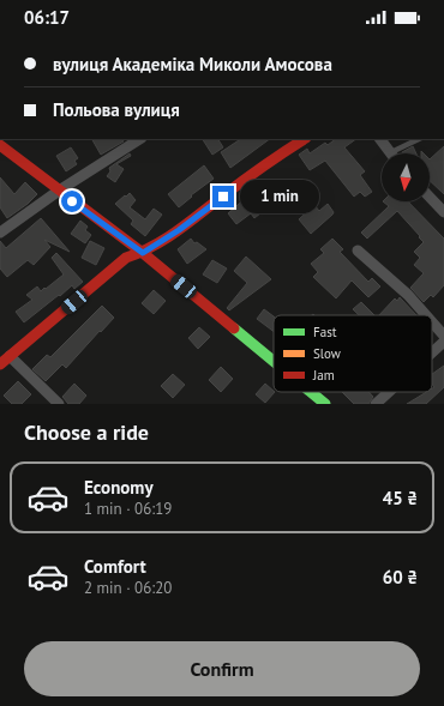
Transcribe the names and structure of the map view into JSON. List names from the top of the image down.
{
  "legend": ["Fast", "Slow", "Jam"],
  "north": "bottom",
  "page": {
    "status": "06:17",
    "banner": ["вулиця Академіка Миколи Амосова", "Польова вулиця"],
    "bubble": "1 min",
    "heading": "Choose a ride",
    "list": [
      {
        "name": "Economy",
        "note": "1 min · 06:19",
        "value": "45 ₴"
      },
      {
        "name": "Comfort",
        "note": "2 min · 06:20",
        "value": "60 ₴"
      }
    ],
    "buttons": "Confirm"
  }
}
